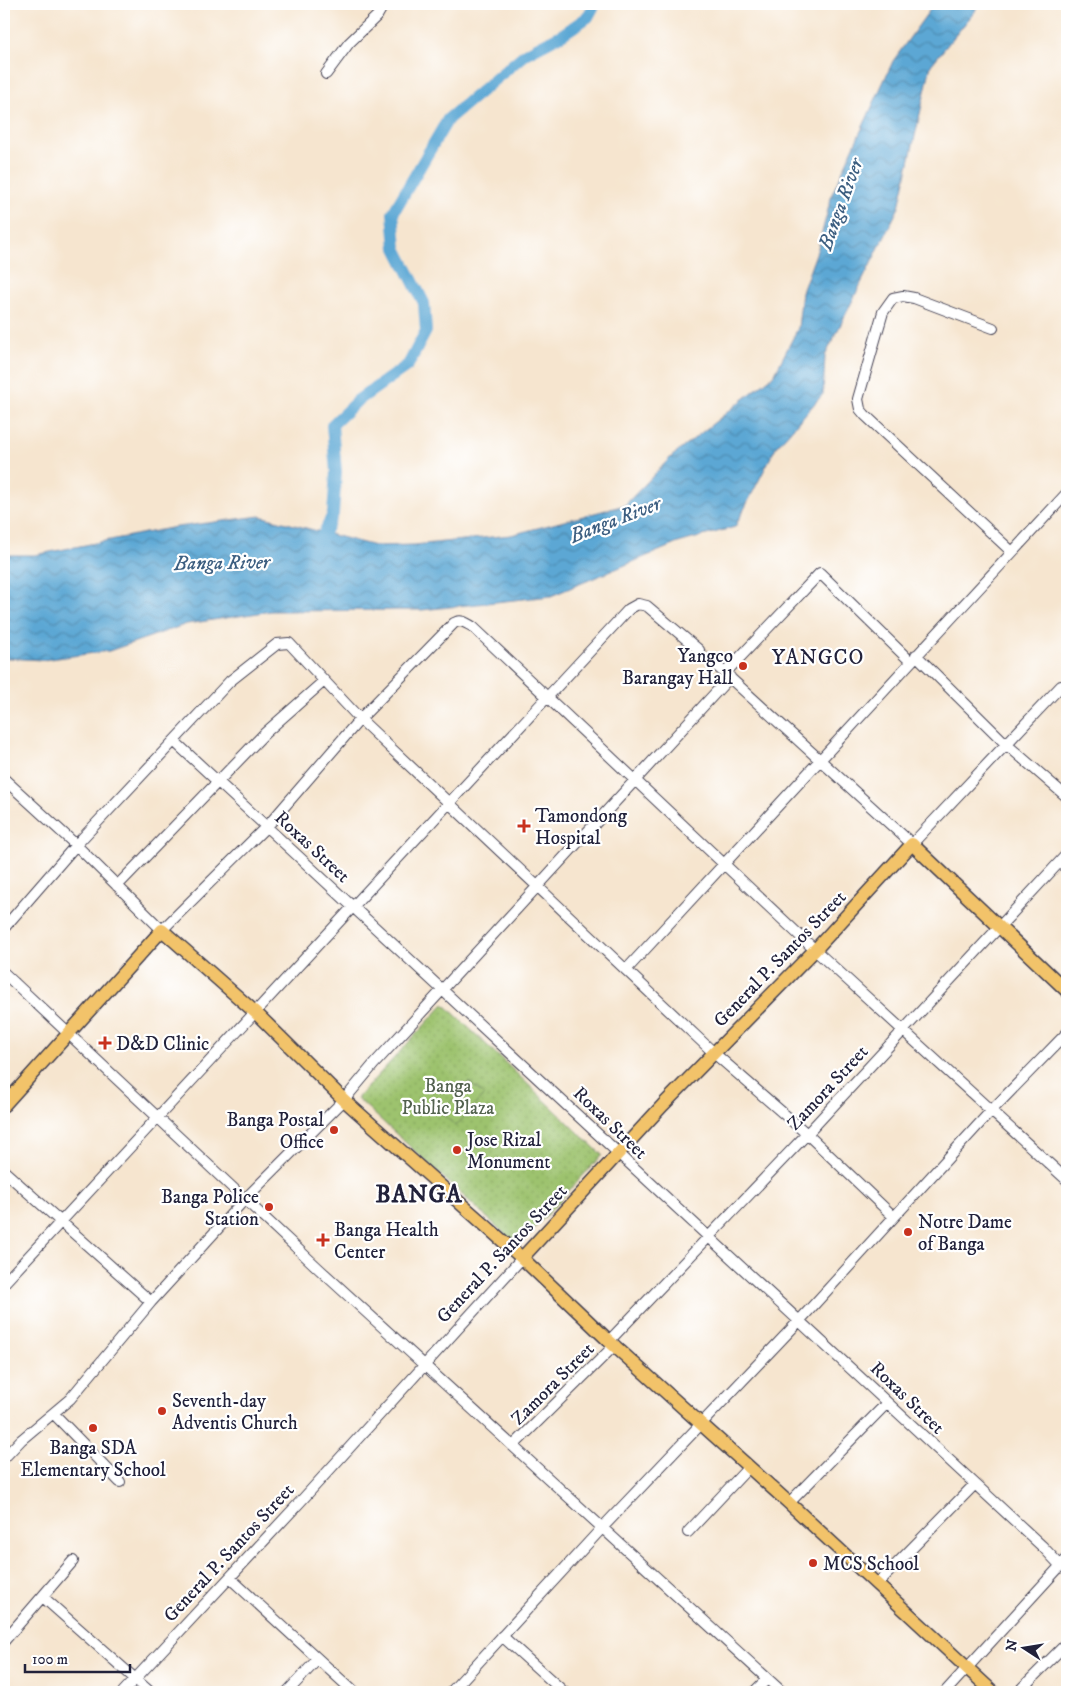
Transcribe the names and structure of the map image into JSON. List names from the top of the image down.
{
  "streets": {
    "main road": ["General P. Santos Street"],
    "street": ["Roxas Street", "Zamora Street"]
  },
  "crossings": [
    ["Roxas Street", "General P. Santos Street"],
    ["Roxas Street", "Zamora Street"]
  ],
  "districts": ["YANGCO", "BANGA"],
  "water": ["Banga River"],
  "parks": ["Banga Public Plaza"],
  "places": {
    "other": [
      "Yangco Barangay Hall",
      "Banga Postal Office",
      "Jose Rizal Monument",
      "Banga Police Station",
      "Notre Dame of Banga",
      "Seventh-day Adventis Church",
      "Banga SDA Elementary School",
      "MCS School"
    ],
    "health": ["Tamondong Hospital", "D&D Clinic", "Banga Health Center"]
  },
  "scale_bar": "100 m",
  "north": "left"
}
